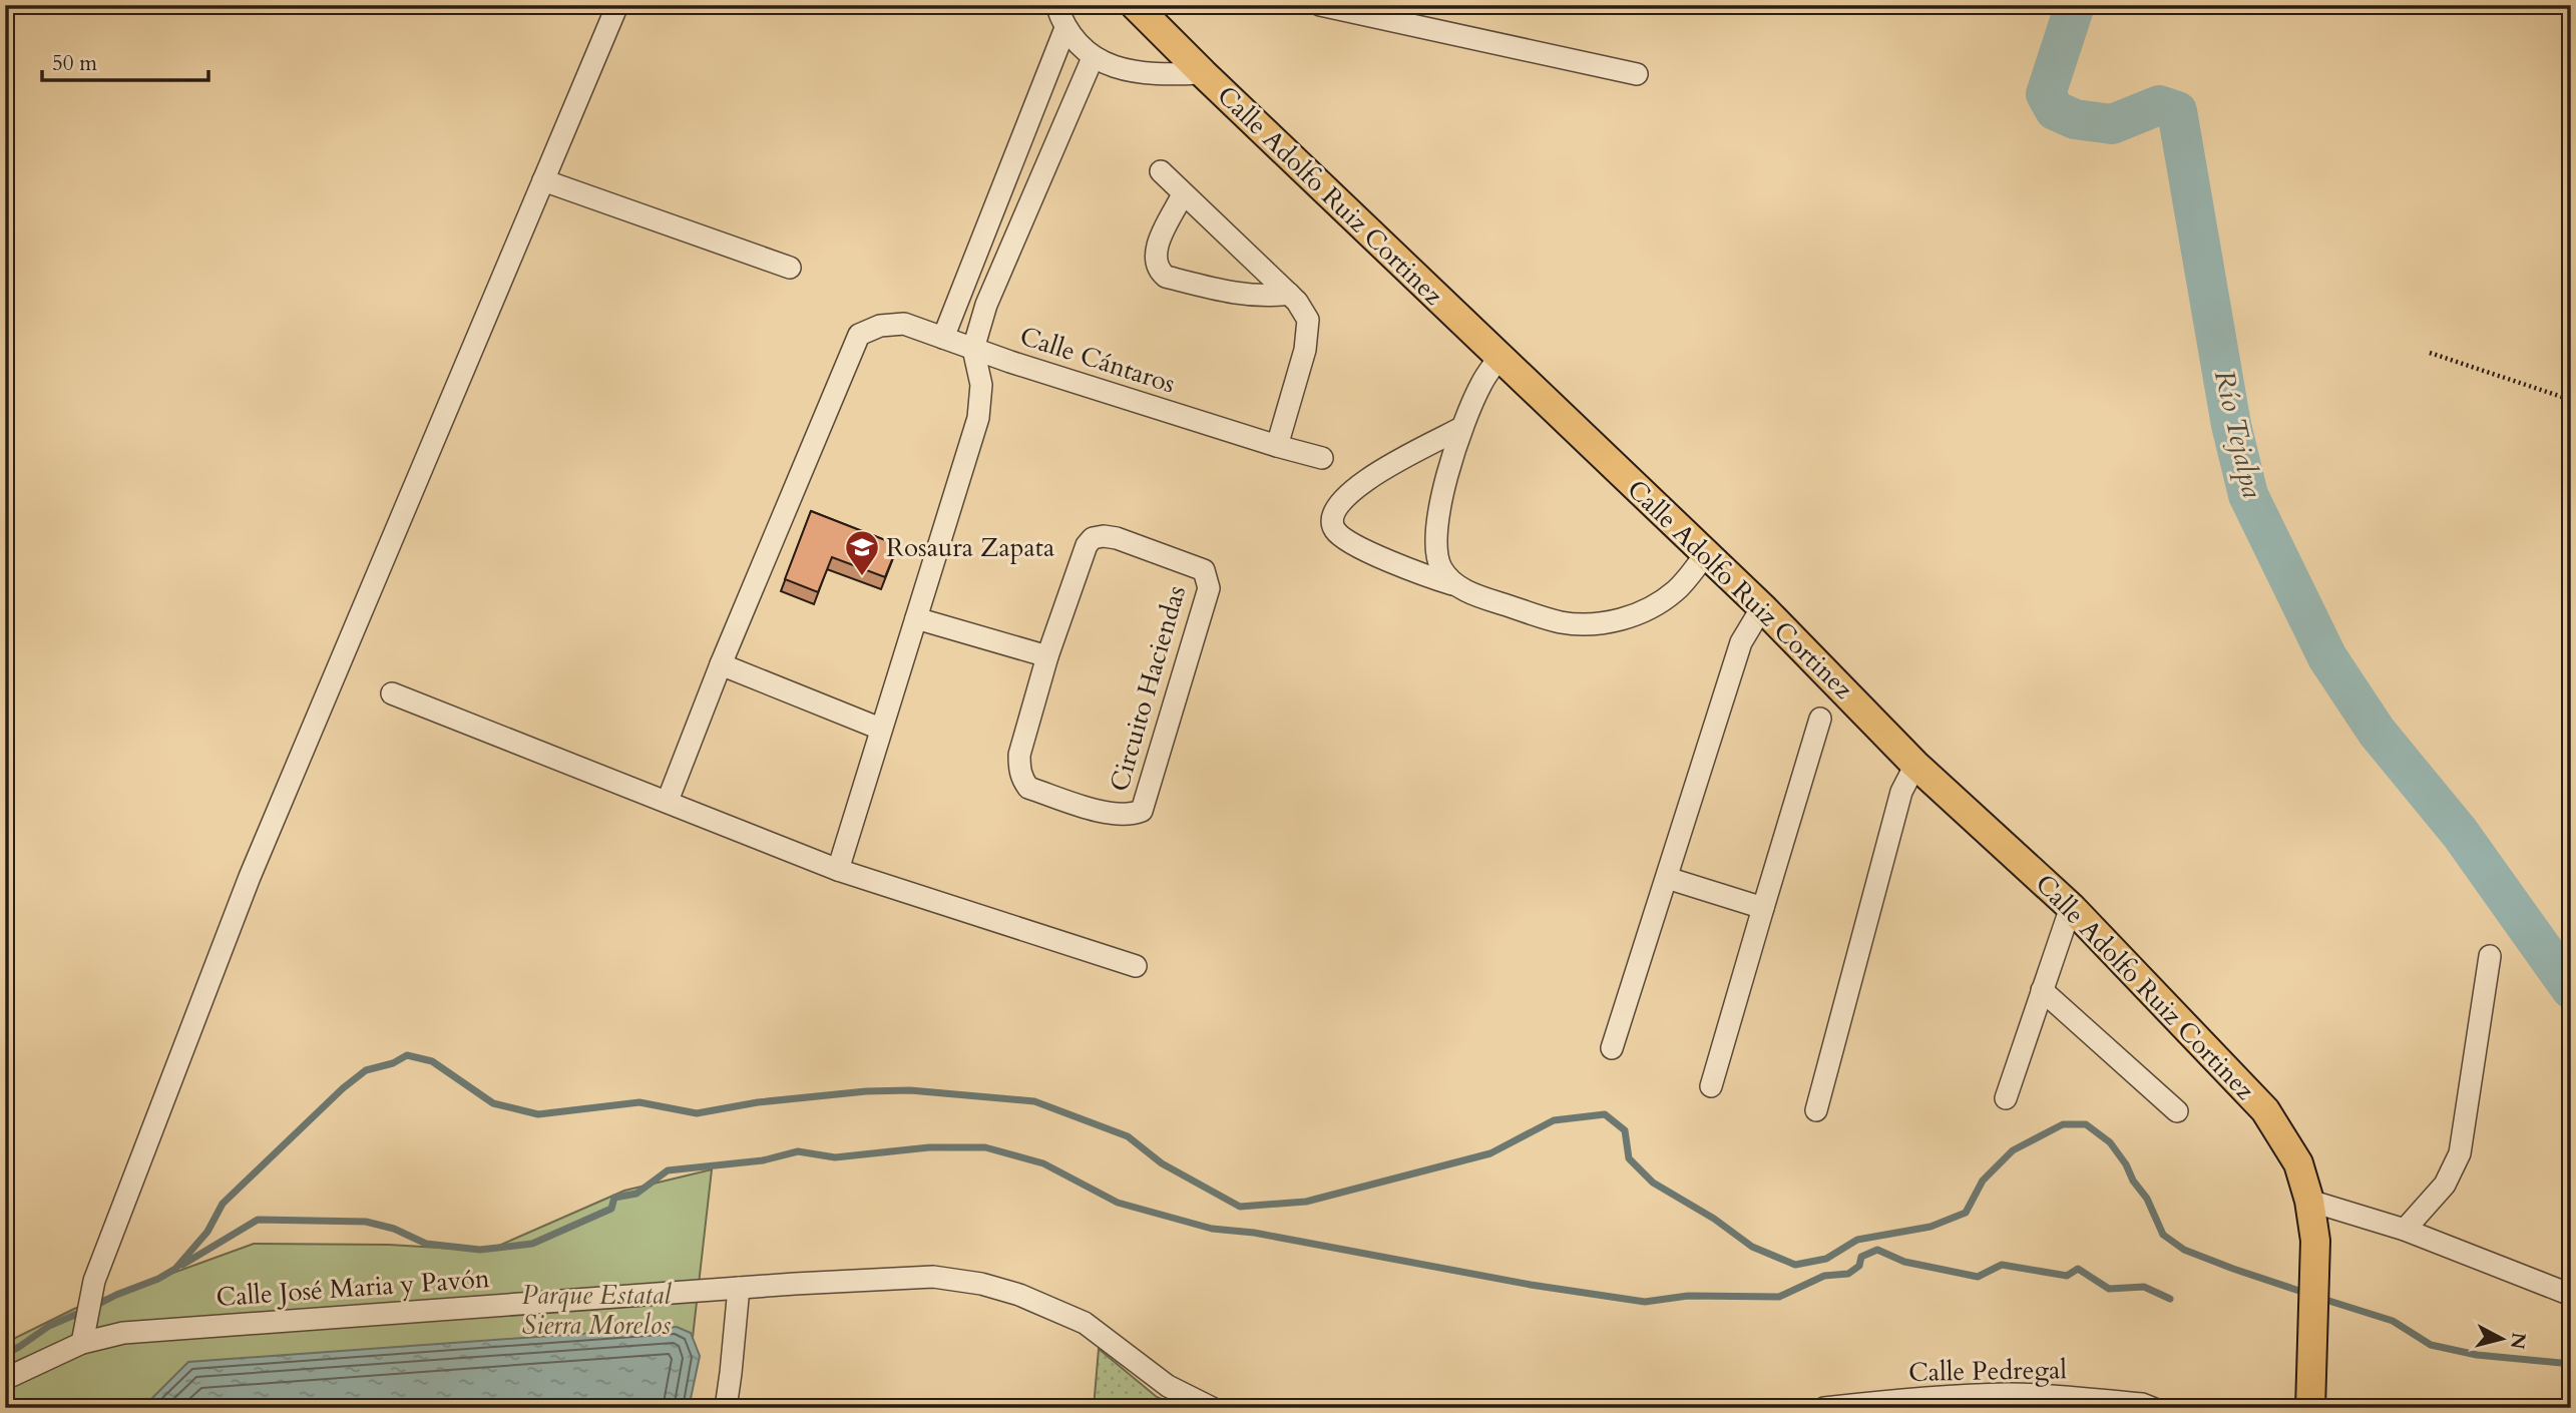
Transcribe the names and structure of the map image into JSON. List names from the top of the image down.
{
  "streets": {
    "main road": ["Calle Adolfo Ruiz Cortinez"],
    "street": [
      "Calle Cántaros",
      "Circuito Haciendas",
      "Calle José Maria y Pavón",
      "Calle Pedregal"
    ]
  },
  "water": ["Río Tejalpa"],
  "parks": ["Parque Estatal Sierra Morelos"],
  "places": {
    "school or university": ["Rosaura Zapata"]
  },
  "scale_bar": "50 m",
  "north": "right"
}
